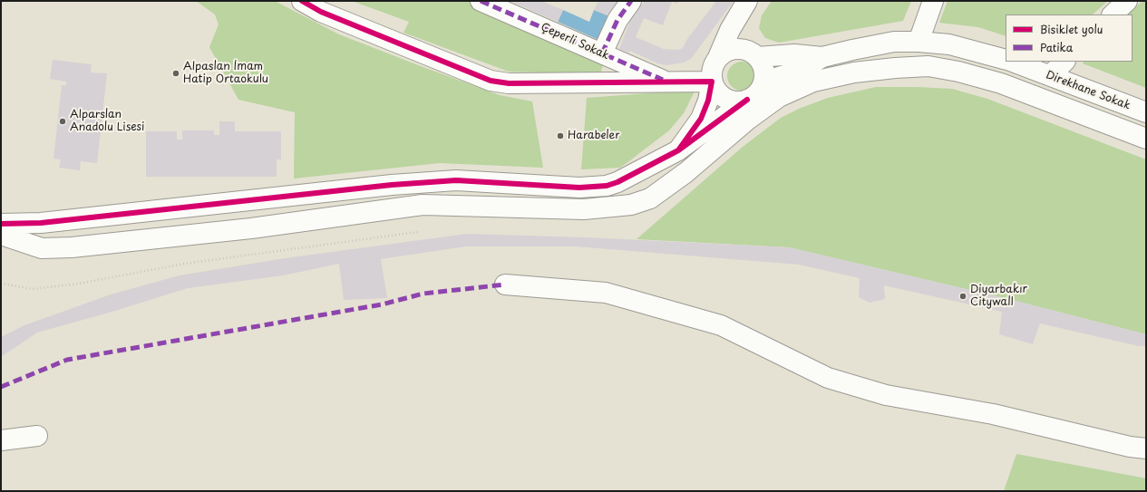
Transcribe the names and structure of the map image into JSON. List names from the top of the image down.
{
  "streets": {
    "street": ["Çeperli Sokak", "Direkhane Sokak"]
  },
  "places": [
    "Alpaslan İmam Hatip Ortaokulu",
    "Alparslan Anadolu Lisesi",
    "Harabeler",
    "Diyarbakır Citywall"
  ],
  "legend": ["Bisiklet yolu", "Patika"]
}
